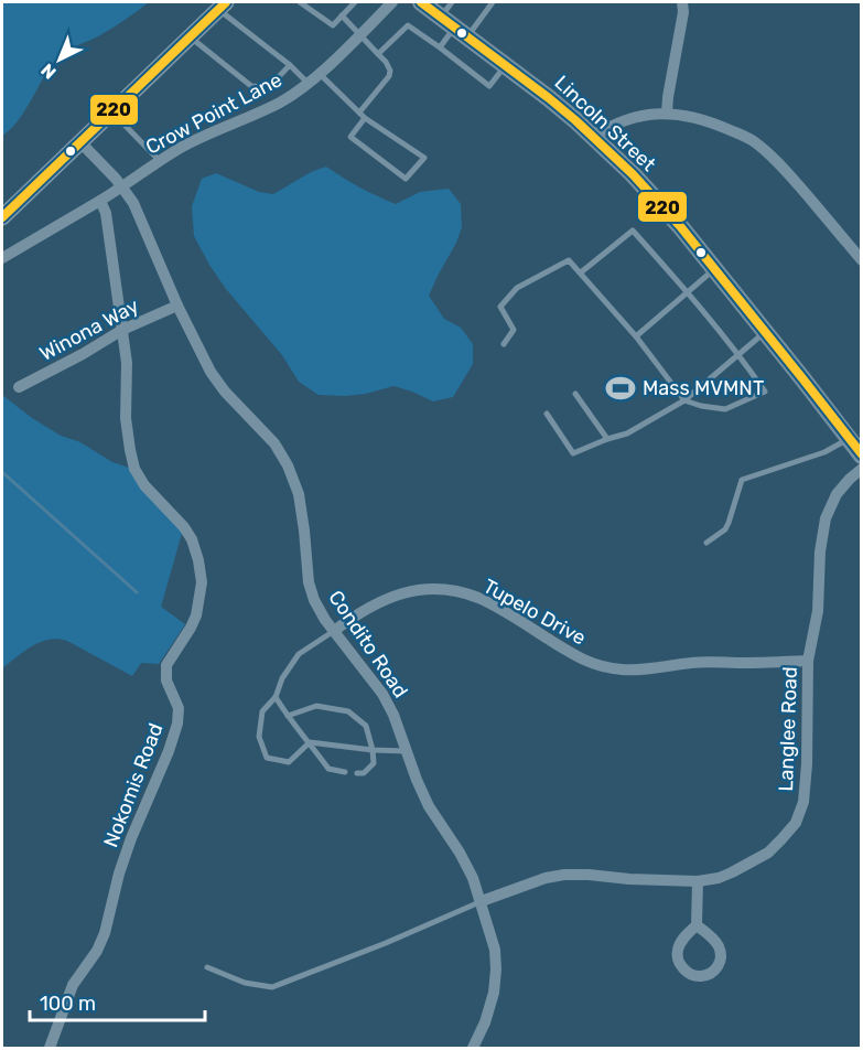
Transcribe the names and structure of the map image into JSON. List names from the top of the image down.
{
  "streets": {
    "main road": ["Lincoln Street"],
    "street": [
      "Crow Point Lane",
      "Winona Way",
      "Tupelo Drive",
      "Condito Road",
      "Langlee Road",
      "Nokomis Road"
    ]
  },
  "crossings": [
    ["Crow Point Lane", "Condito Road"],
    ["Crow Point Lane", "Nokomis Road"],
    ["Winona Way", "Condito Road"],
    ["Winona Way", "Nokomis Road"],
    ["Tupelo Drive", "Condito Road"],
    ["Tupelo Drive", "Langlee Road"],
    ["Condito Road", "Langlee Road"]
  ],
  "places": {
    "sports": ["Mass MVMNT"]
  },
  "lines": ["transit line 220"],
  "scale_bar": "100 m",
  "north": "bottom left"
}
